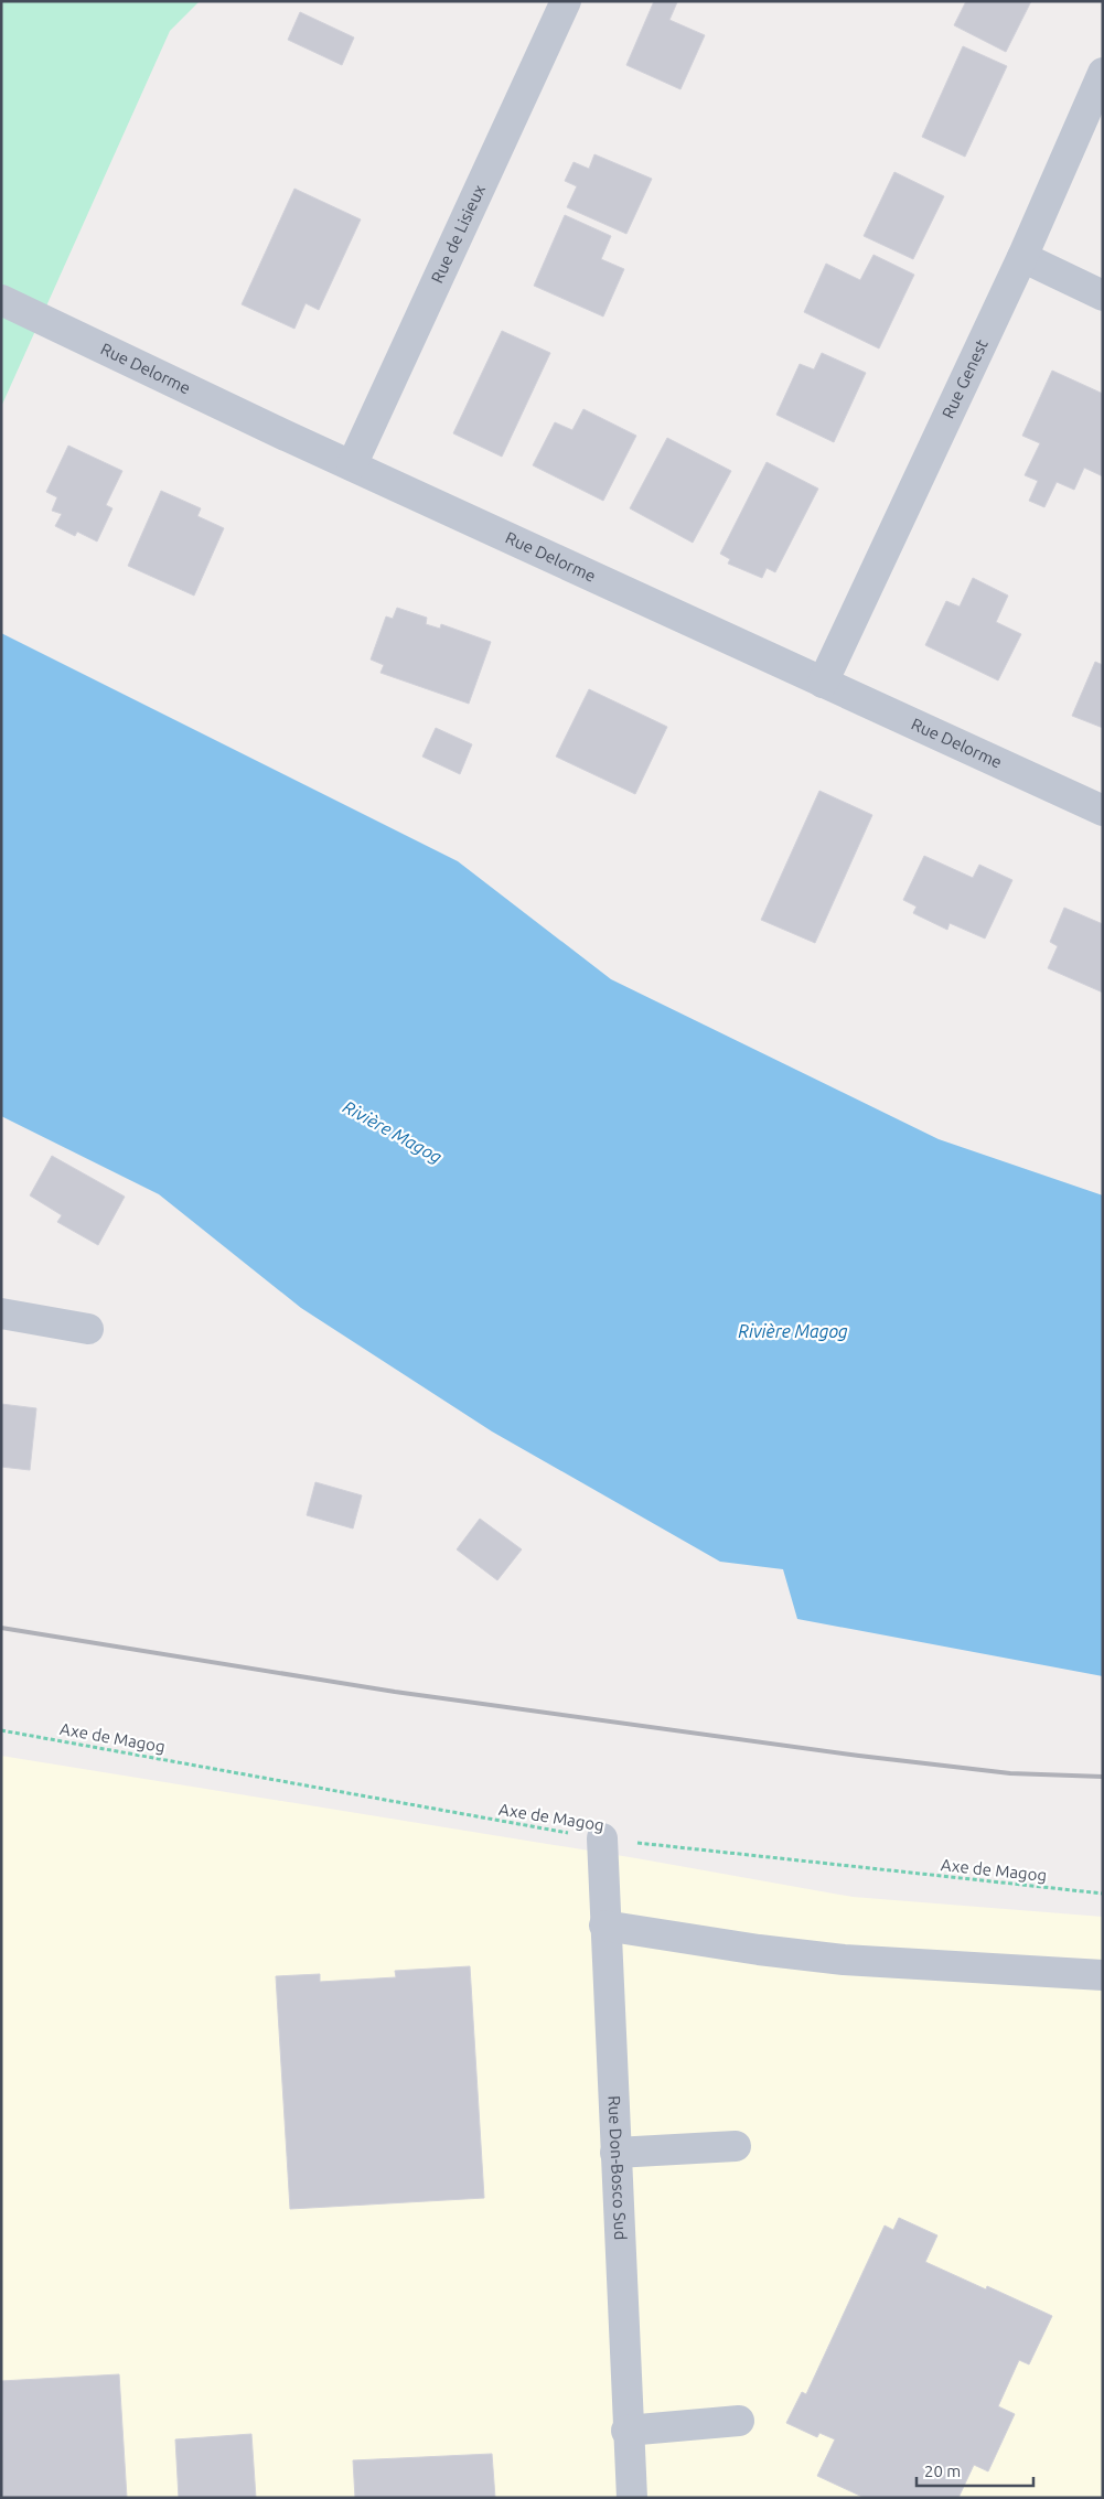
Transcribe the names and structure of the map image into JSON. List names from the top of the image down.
{
  "streets": {
    "street": [
      "Rue de Lisieux",
      "Rue Delorme",
      "Rue Genest",
      "Rue Don-Bosco Sud"
    ],
    "path": ["Axe de Magog"]
  },
  "crossings": [
    ["Rue de Lisieux", "Rue Delorme"],
    ["Rue Delorme", "Rue Genest"],
    ["Axe de Magog", "Rue Don-Bosco Sud"]
  ],
  "water": ["Rivière Magog"],
  "scale_bar": "20 m"
}
